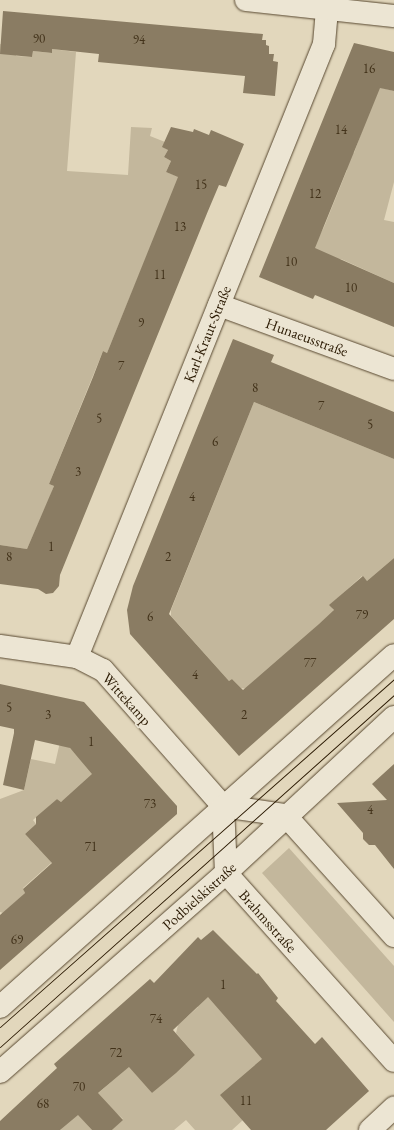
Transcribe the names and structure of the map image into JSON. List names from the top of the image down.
{
  "streets": {
    "street": [
      "Karl-Kraut-Straße",
      "Hunaeusstraße",
      "Wittekamp",
      "Podbielskistraße",
      "Brahmsstraße"
    ]
  },
  "crossings": [
    ["Karl-Kraut-Straße", "Hunaeusstraße"],
    ["Karl-Kraut-Straße", "Wittekamp"],
    ["Podbielskistraße", "Brahmsstraße"]
  ],
  "house_numbers": [
    "90",
    "94",
    "16",
    "14",
    "15",
    "12",
    "13",
    "10",
    "11",
    "10",
    "9",
    "7",
    "8",
    "7",
    "5",
    "5",
    "6",
    "3",
    "4",
    "1",
    "8",
    "2",
    "79",
    "6",
    "77",
    "4",
    "5",
    "3",
    "2",
    "1",
    "73",
    "4",
    "71",
    "69",
    "1",
    "74",
    "72",
    "70",
    "11",
    "68"
  ]
}
